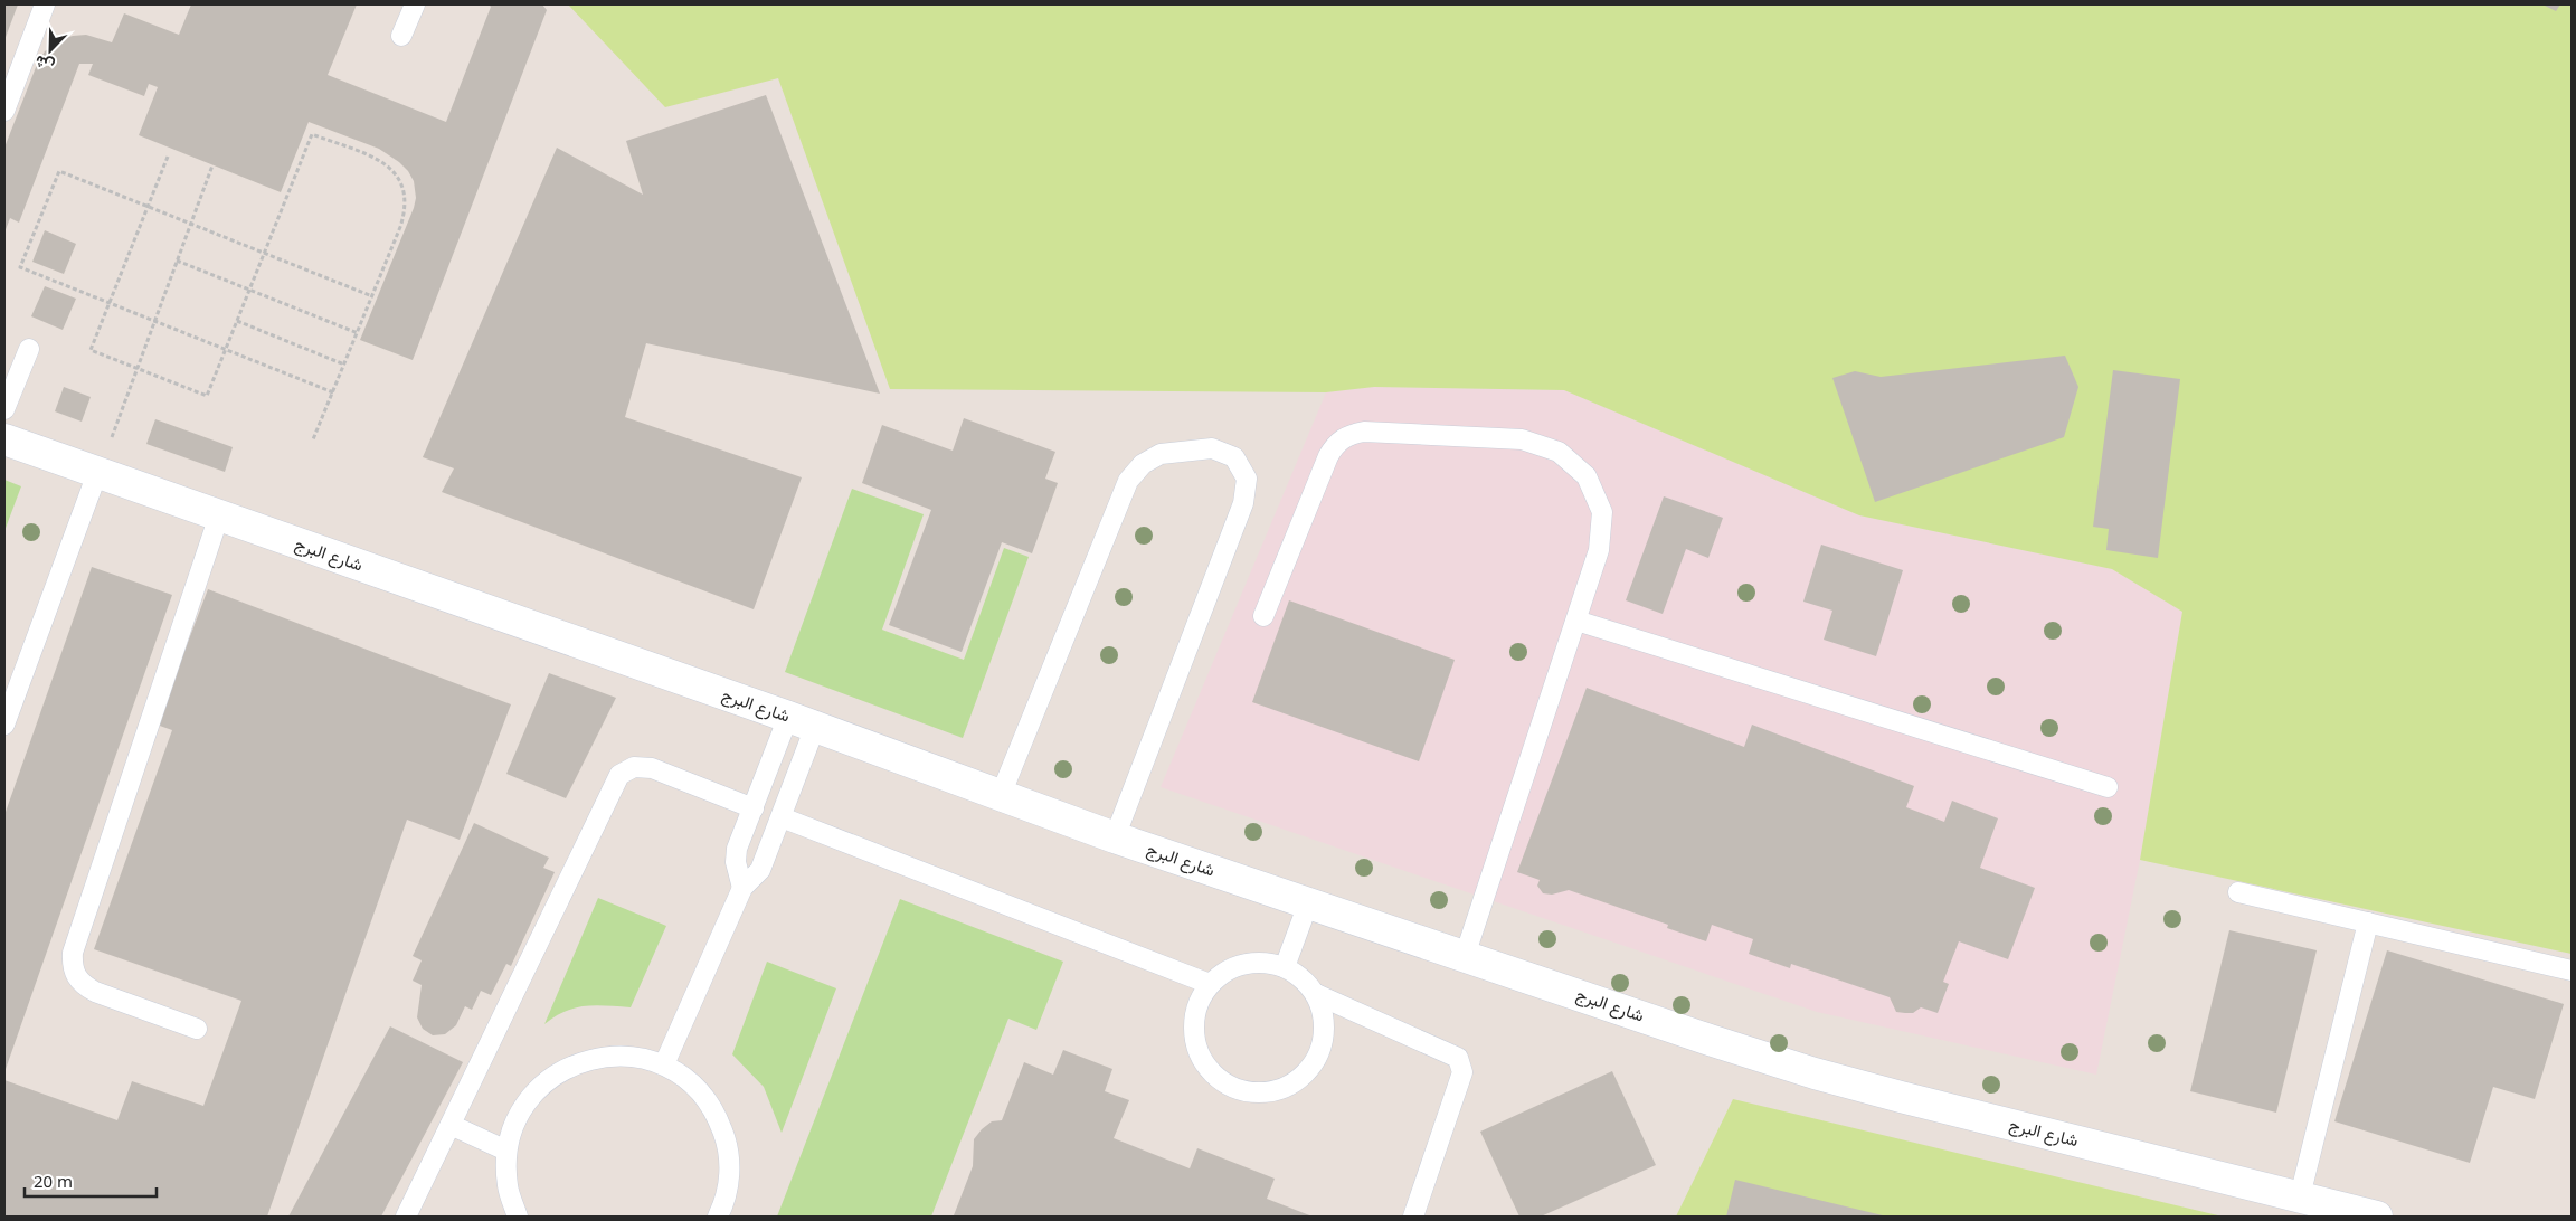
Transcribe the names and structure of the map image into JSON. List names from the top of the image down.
{
  "streets": {
    "street": ["شارع البرج"]
  },
  "scale_bar": "20 m",
  "north": "bottom left"
}
